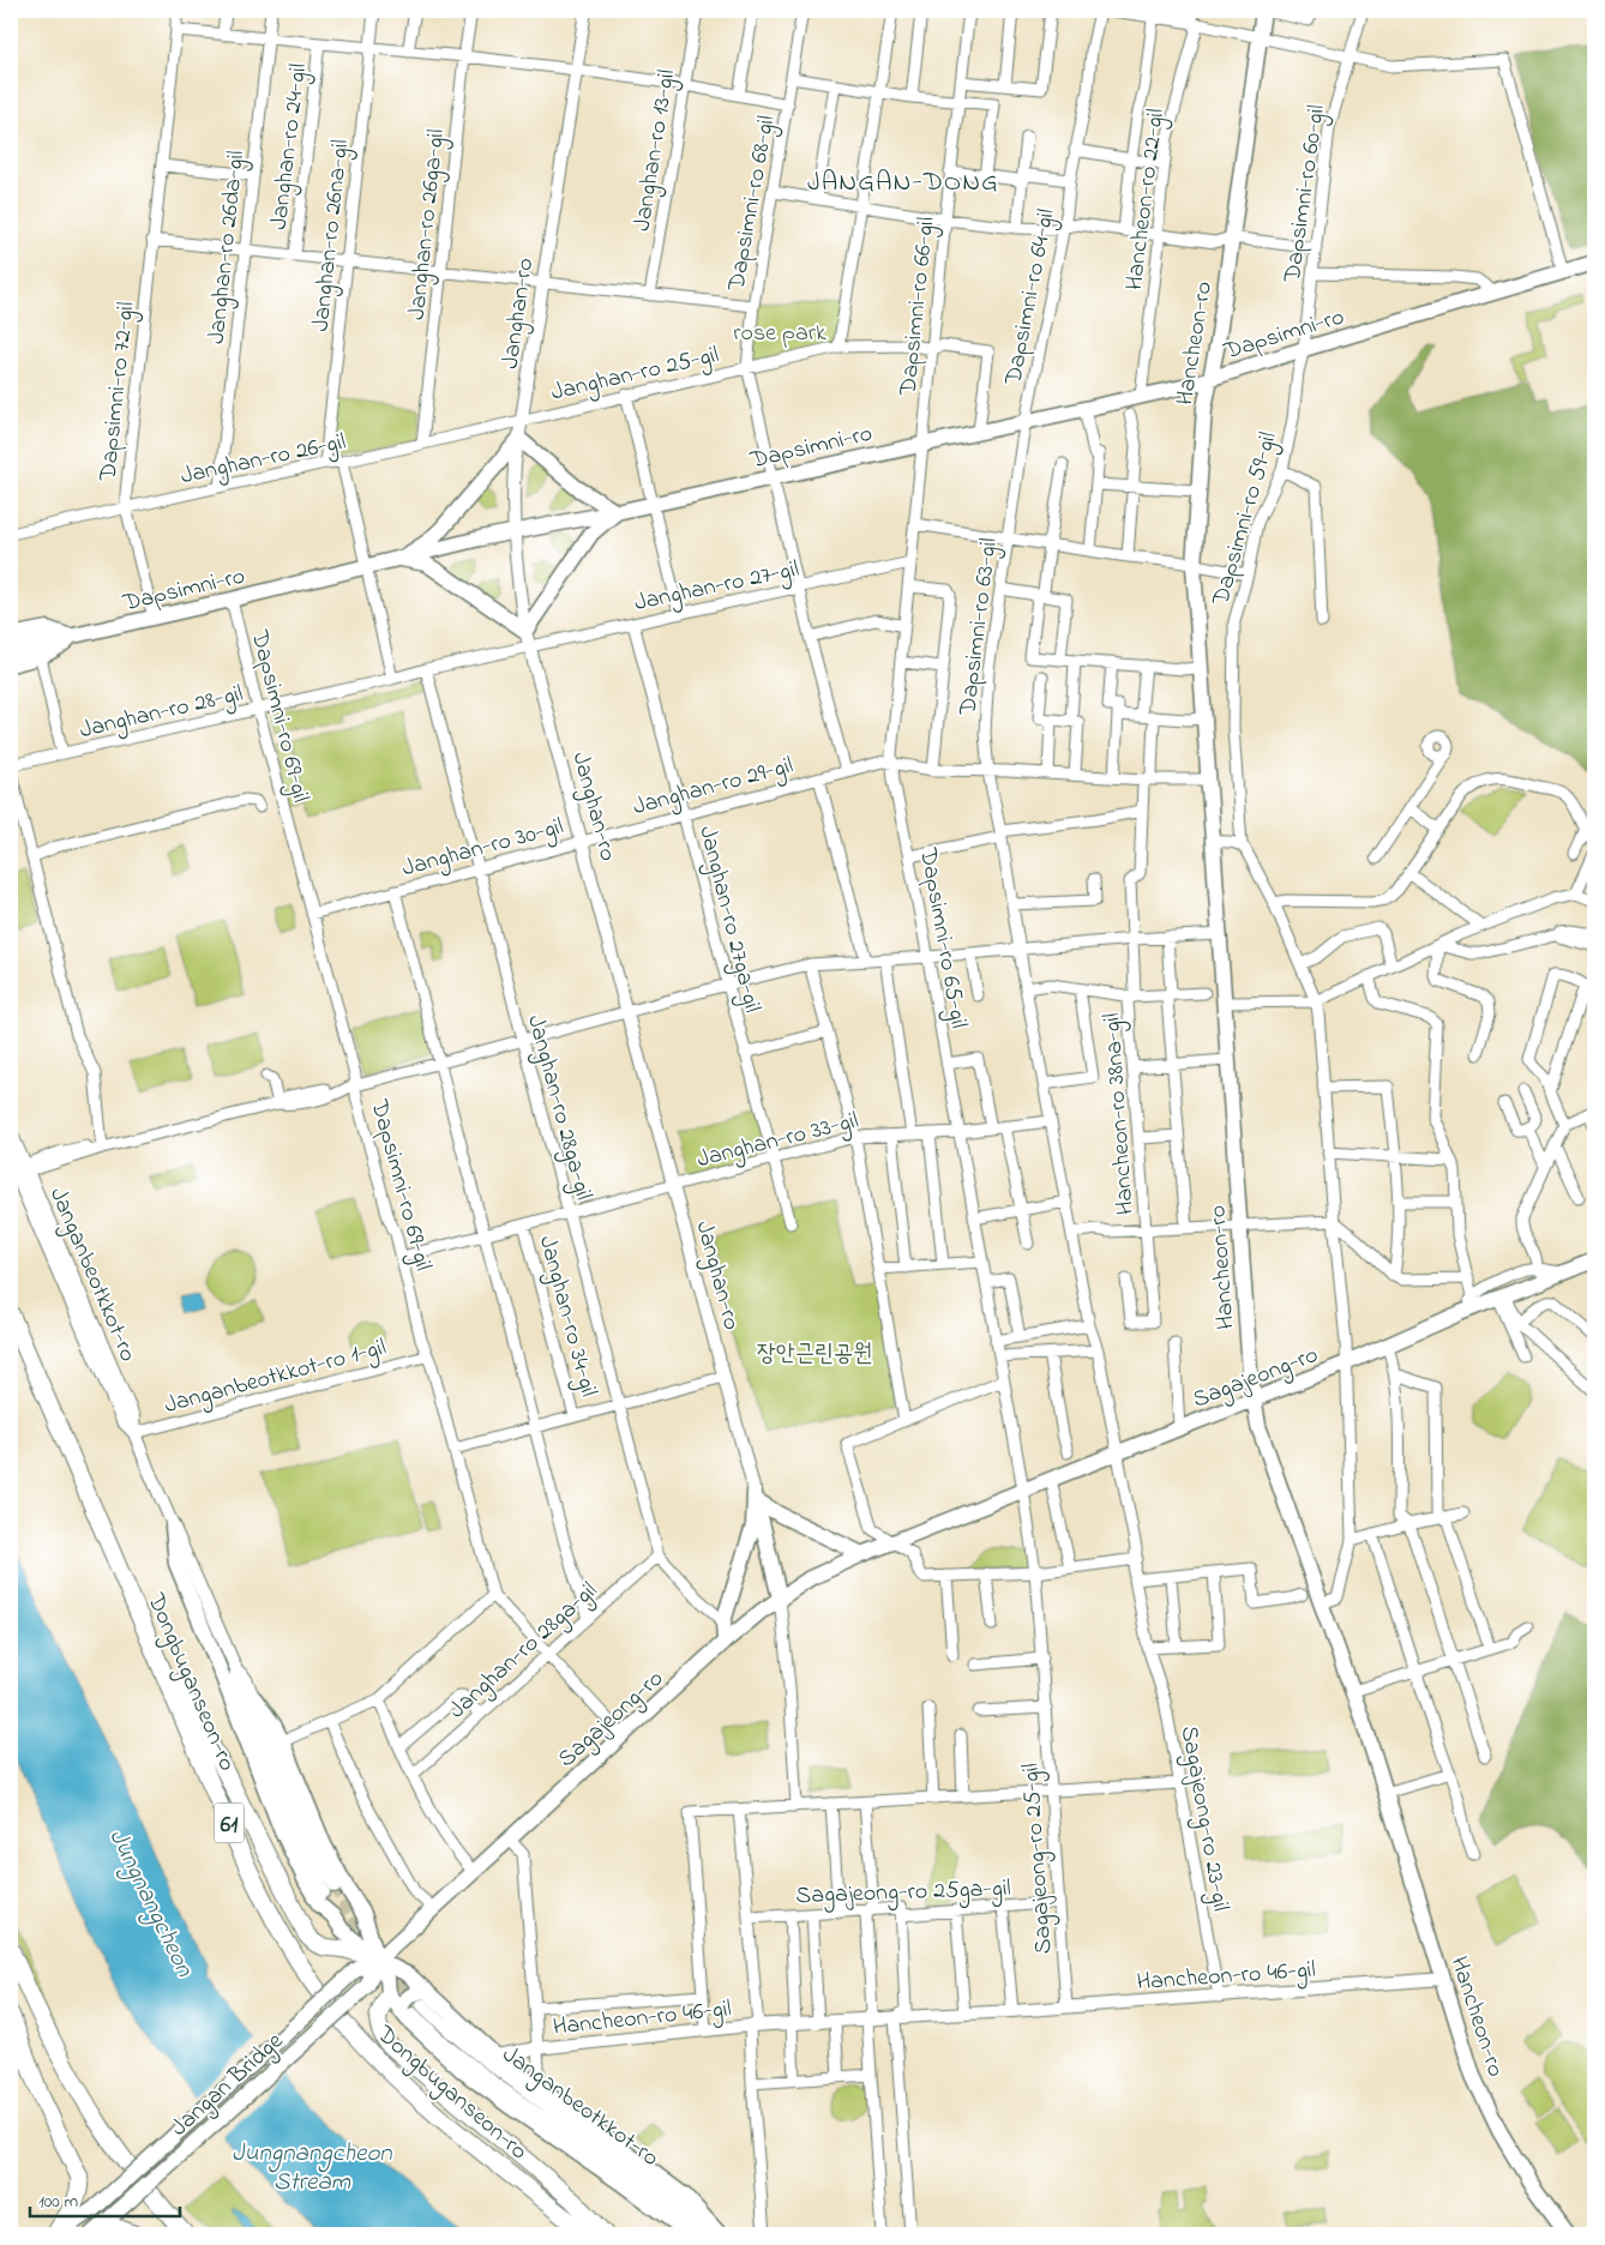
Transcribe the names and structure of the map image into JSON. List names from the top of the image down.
{
  "streets": {
    "highway": ["Dongbuganseon-ro", "61"],
    "main road": [
      "Janghan-ro",
      "Dapsimni-ro",
      "Hancheon-ro",
      "Sagajeong-ro",
      "Jangan Bridge"
    ],
    "street": [
      "Janghan-ro 24-gil",
      "Janghan-ro 13-gil",
      "Dapsimni-ro 60-gil",
      "Hancheon-ro 22-gil",
      "Dapsimni-ro 68-gil",
      "Janghan-ro 26ga-gil",
      "Janghan-ro 26na-gil",
      "Janghan-ro 26da-gil",
      "Dapsimni-ro 64-gil",
      "Dapsimni-ro 66-gil",
      "Janghan-ro 25-gil",
      "Dapsimni-ro 72-gil",
      "Janghan-ro 26-gil",
      "Dapsimni-ro 59-gil",
      "Janghan-ro 27-gil",
      "Dapsimni-ro 63-gil",
      "Janghan-ro 28-gil",
      "Dapsimni-ro 69-gil",
      "Janghan-ro 29-gil",
      "Janghan-ro 30-gil",
      "Janghan-ro 27ga-gil",
      "Dapsimni-ro 65-gil",
      "Janghan-ro 28ga-gil",
      "Hancheon-ro 38na-gil",
      "Janghan-ro 33-gil",
      "Janganbeotkkot-ro",
      "Janghan-ro 34-gil",
      "Janganbeotkkot-ro 1-gil",
      "Sagajeong-ro 23-gil",
      "Sagajeong-ro 25-gil",
      "Sagajeong-ro 25ga-gil",
      "Hancheon-ro 46-gil"
    ]
  },
  "crossings": [
    ["Janghan-ro 24-gil", "Janghan-ro 13-gil"],
    ["Janghan-ro 24-gil", "Dapsimni-ro 68-gil"],
    ["Janghan-ro 24-gil", "Janghan-ro 26ga-gil"],
    ["Janghan-ro 24-gil", "Janghan-ro 26na-gil"],
    ["Janghan-ro 24-gil", "Janghan-ro 26da-gil"],
    ["Janghan-ro 24-gil", "Janghan-ro"],
    ["Janghan-ro 24-gil", "Dapsimni-ro 72-gil"],
    ["Dapsimni-ro 60-gil", "Dapsimni-ro"],
    ["Dapsimni-ro 60-gil", "Dapsimni-ro 59-gil"],
    ["Hancheon-ro 22-gil", "Dapsimni-ro"],
    ["Dapsimni-ro 68-gil", "Dapsimni-ro"],
    ["Dapsimni-ro 68-gil", "Janghan-ro 25-gil"],
    ["Dapsimni-ro 68-gil", "Janghan-ro 27-gil"],
    ["Dapsimni-ro 68-gil", "Janghan-ro 29-gil"],
    ["Janghan-ro 26ga-gil", "Janghan-ro 26-gil"],
    ["Janghan-ro 26na-gil", "Janghan-ro 26-gil"],
    ["Janghan-ro 26da-gil", "Janghan-ro 26-gil"],
    ["Dapsimni-ro 64-gil", "Dapsimni-ro"],
    ["Dapsimni-ro 64-gil", "Dapsimni-ro 63-gil"],
    ["Dapsimni-ro 66-gil", "Dapsimni-ro"],
    ["Dapsimni-ro 66-gil", "Janghan-ro 25-gil"],
    ["Dapsimni-ro 66-gil", "Dapsimni-ro 65-gil"],
    ["Janghan-ro", "Dapsimni-ro"],
    ["Janghan-ro", "Janghan-ro 25-gil"],
    ["Janghan-ro", "Janghan-ro 26-gil"],
    ["Janghan-ro", "Janghan-ro 27-gil"],
    ["Janghan-ro", "Janghan-ro 28-gil"],
    ["Janghan-ro", "Janghan-ro 29-gil"],
    ["Janghan-ro", "Janghan-ro 30-gil"],
    ["Janghan-ro", "Janghan-ro 33-gil"],
    ["Janghan-ro", "Janghan-ro 34-gil"],
    ["Janghan-ro", "Sagajeong-ro"],
    ["Dapsimni-ro", "Hancheon-ro"],
    ["Dapsimni-ro", "Dapsimni-ro 72-gil"],
    ["Dapsimni-ro", "Dapsimni-ro 59-gil"],
    ["Dapsimni-ro", "Dapsimni-ro 63-gil"],
    ["Dapsimni-ro", "Dapsimni-ro 69-gil"],
    ["Dapsimni-ro", "Dapsimni-ro 65-gil"],
    ["Hancheon-ro", "Janghan-ro 29-gil"],
    ["Hancheon-ro", "Sagajeong-ro"],
    ["Hancheon-ro", "Hancheon-ro 46-gil"],
    ["Janghan-ro 25-gil", "Janghan-ro 26-gil"],
    ["Dapsimni-ro 72-gil", "Janghan-ro 26-gil"],
    ["Janghan-ro 27-gil", "Janghan-ro 28-gil"],
    ["Janghan-ro 27-gil", "Janghan-ro 27ga-gil"],
    ["Janghan-ro 27-gil", "Dapsimni-ro 65-gil"],
    ["Dapsimni-ro 63-gil", "Janghan-ro 29-gil"],
    ["Dapsimni-ro 63-gil", "Janghan-ro 33-gil"],
    ["Dapsimni-ro 63-gil", "Sagajeong-ro"],
    ["Dapsimni-ro 63-gil", "Sagajeong-ro 23-gil"],
    ["Janghan-ro 28-gil", "Dapsimni-ro 69-gil"],
    ["Janghan-ro 28-gil", "Janghan-ro 28ga-gil"],
    ["Dapsimni-ro 69-gil", "Janghan-ro 30-gil"],
    ["Dapsimni-ro 69-gil", "Janghan-ro 28ga-gil"],
    ["Dapsimni-ro 69-gil", "Janghan-ro 34-gil"],
    ["Dapsimni-ro 69-gil", "Janganbeotkkot-ro 1-gil"],
    ["Dapsimni-ro 69-gil", "Sagajeong-ro"],
    ["Janghan-ro 29-gil", "Janghan-ro 30-gil"],
    ["Janghan-ro 29-gil", "Janghan-ro 27ga-gil"],
    ["Janghan-ro 29-gil", "Dapsimni-ro 65-gil"],
    ["Janghan-ro 30-gil", "Janghan-ro 28ga-gil"],
    ["Janghan-ro 30-gil", "Janghan-ro 34-gil"],
    ["Janghan-ro 27ga-gil", "Janghan-ro 33-gil"],
    ["Dapsimni-ro 65-gil", "Janghan-ro 33-gil"],
    ["Dapsimni-ro 65-gil", "Sagajeong-ro"],
    ["Dapsimni-ro 65-gil", "Sagajeong-ro 25-gil"],
    ["Janghan-ro 28ga-gil", "Janghan-ro 34-gil"],
    ["Janghan-ro 33-gil", "Janghan-ro 34-gil"],
    ["Janganbeotkkot-ro", "Janganbeotkkot-ro 1-gil"],
    ["Sagajeong-ro", "Sagajeong-ro 23-gil"],
    ["Sagajeong-ro", "Sagajeong-ro 25-gil"],
    ["Sagajeong-ro", "Jangan Bridge"],
    ["Sagajeong-ro 23-gil", "Hancheon-ro 46-gil"],
    ["Sagajeong-ro 25-gil", "Sagajeong-ro 25ga-gil"],
    ["Sagajeong-ro 25-gil", "Hancheon-ro 46-gil"]
  ],
  "districts": ["JANGAN-DONG"],
  "water": ["Jungnangcheon", "Jungnangcheon Stream"],
  "parks": ["rose park", "장안근린공원"],
  "scale_bar": "100 m"
}
